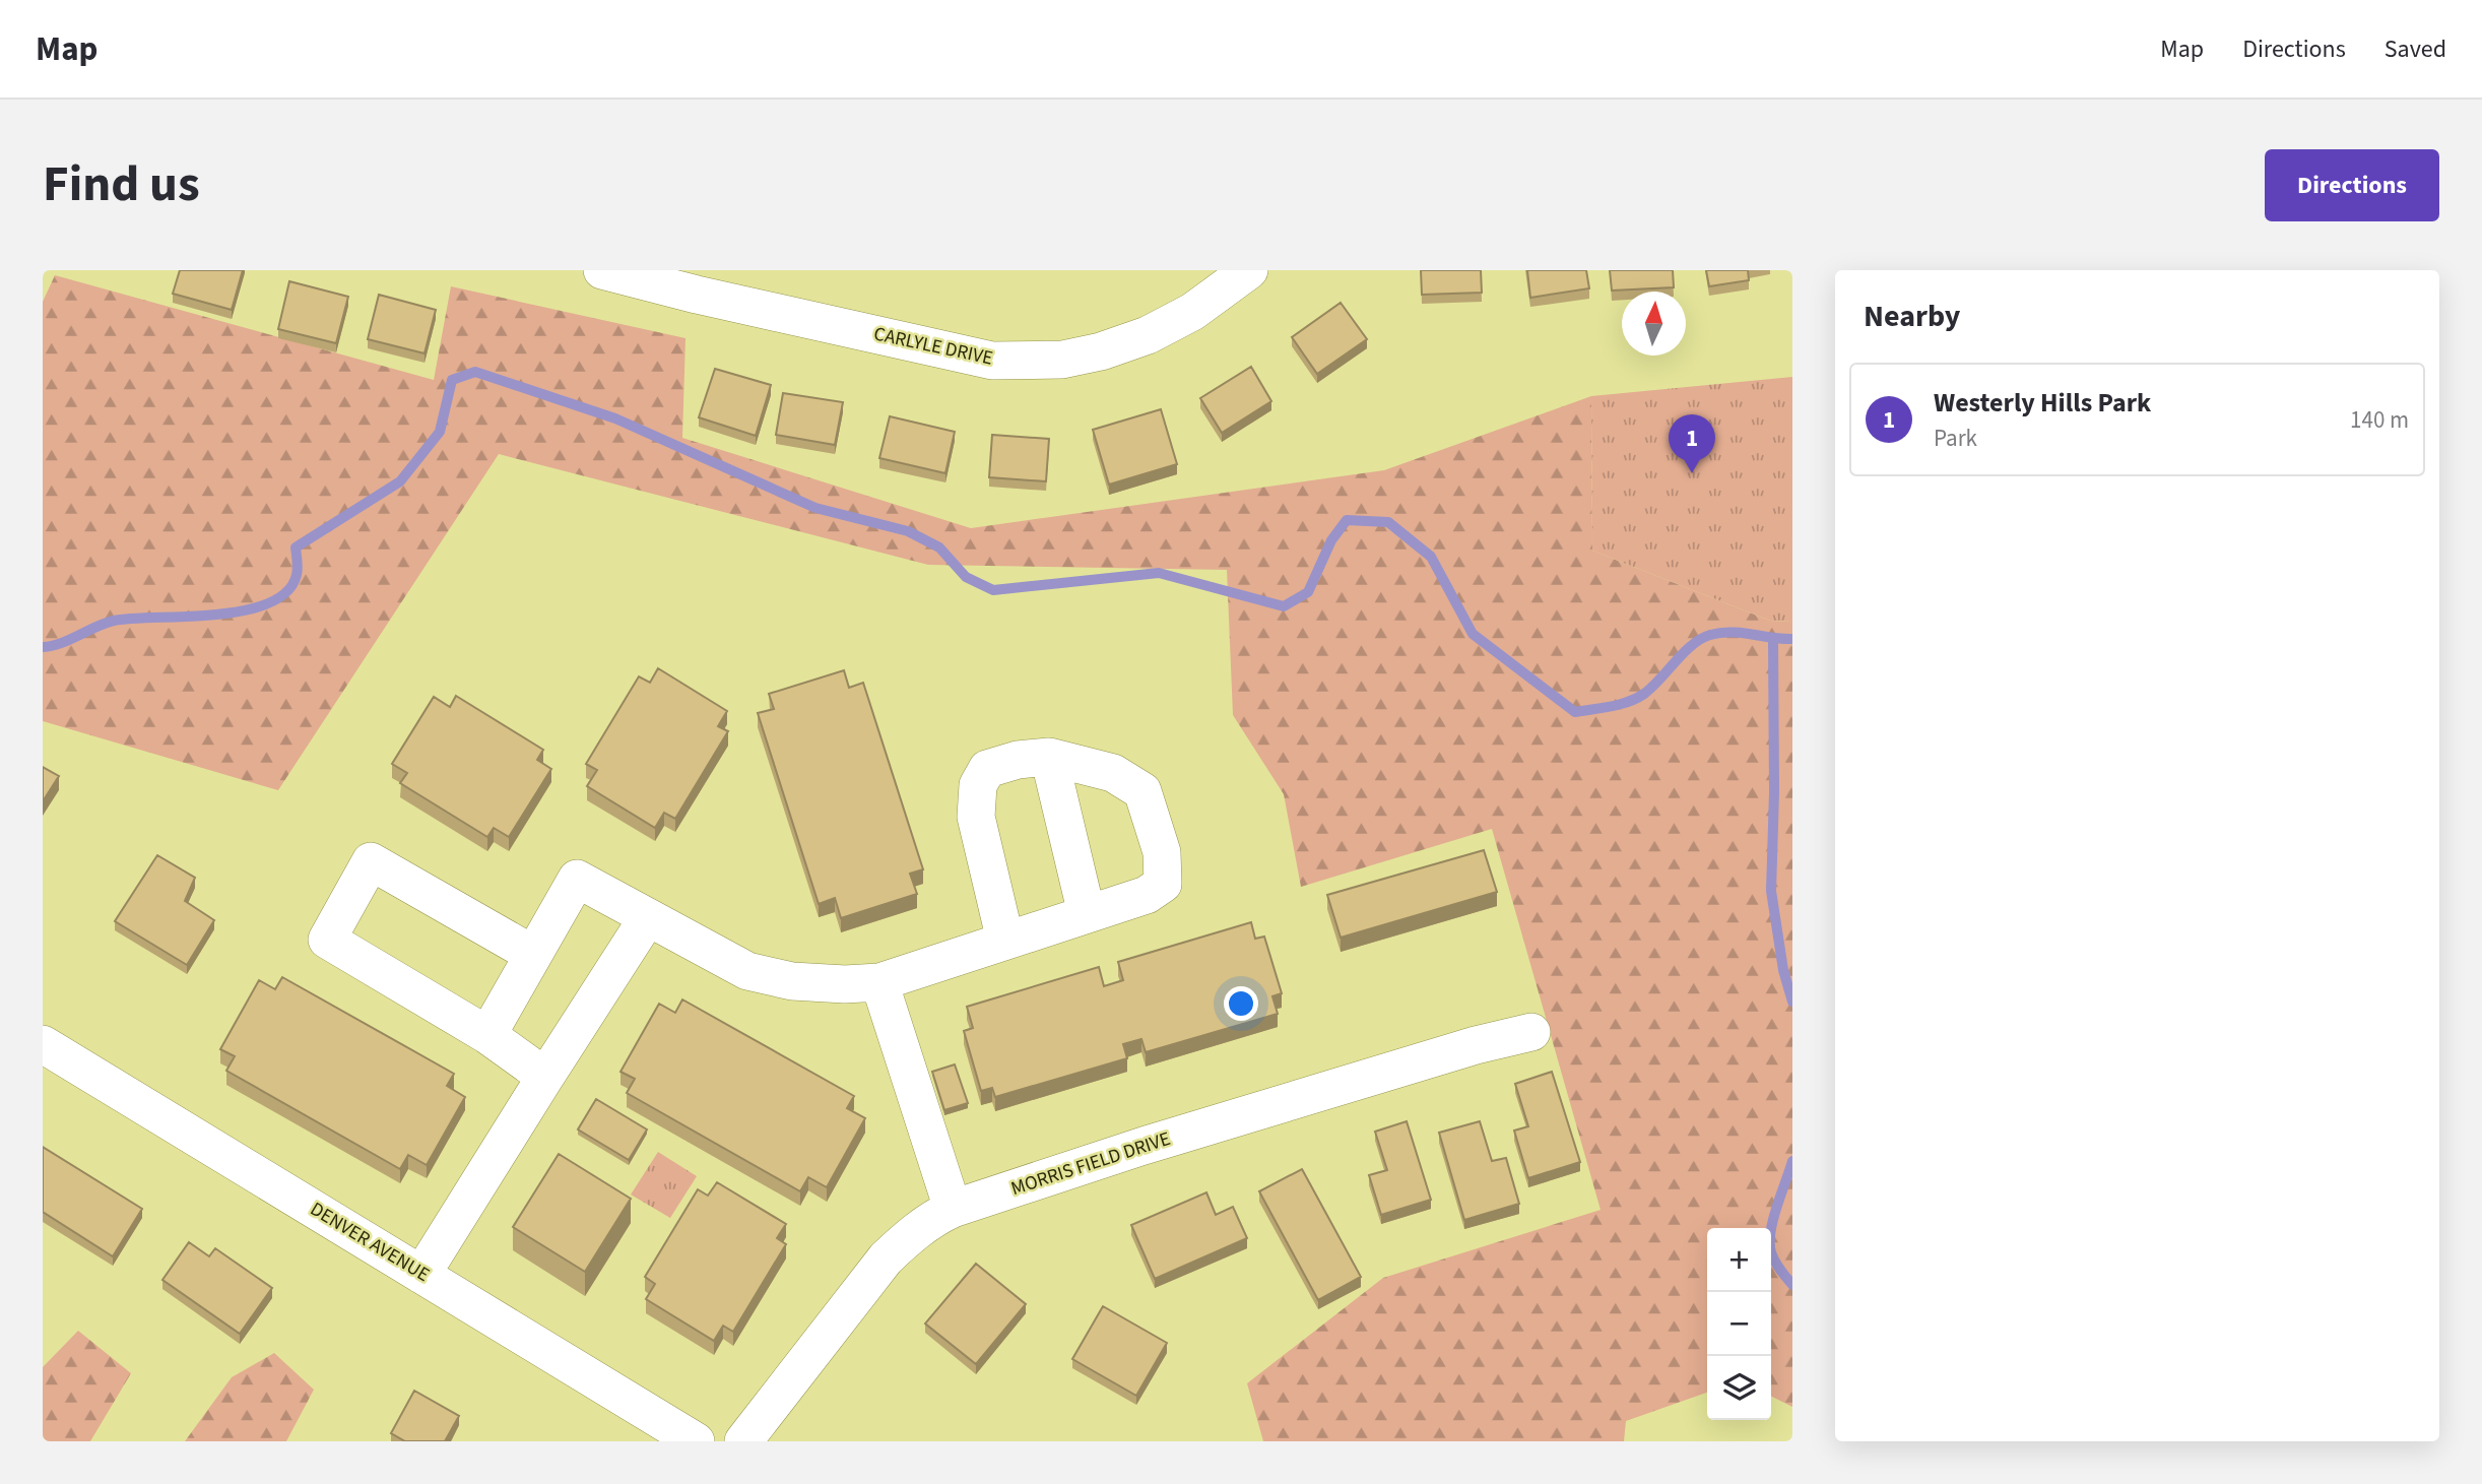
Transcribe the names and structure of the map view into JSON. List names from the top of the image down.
{
  "streets": {
    "street": ["CARLYLE DRIVE", "MORRIS FIELD DRIVE", "DENVER AVENUE"]
  },
  "north": "top",
  "page": {
    "header": "Map",
    "nav": ["Map", "Directions", "Saved"],
    "title": "Find us",
    "buttons": "Directions",
    "heading": "Nearby",
    "list": [
      {
        "mark": "1",
        "name": "Westerly Hills Park",
        "note": "Park",
        "value": "140 m"
      }
    ],
    "pins": "1",
    "map_buttons": ["+", "−"]
  }
}
